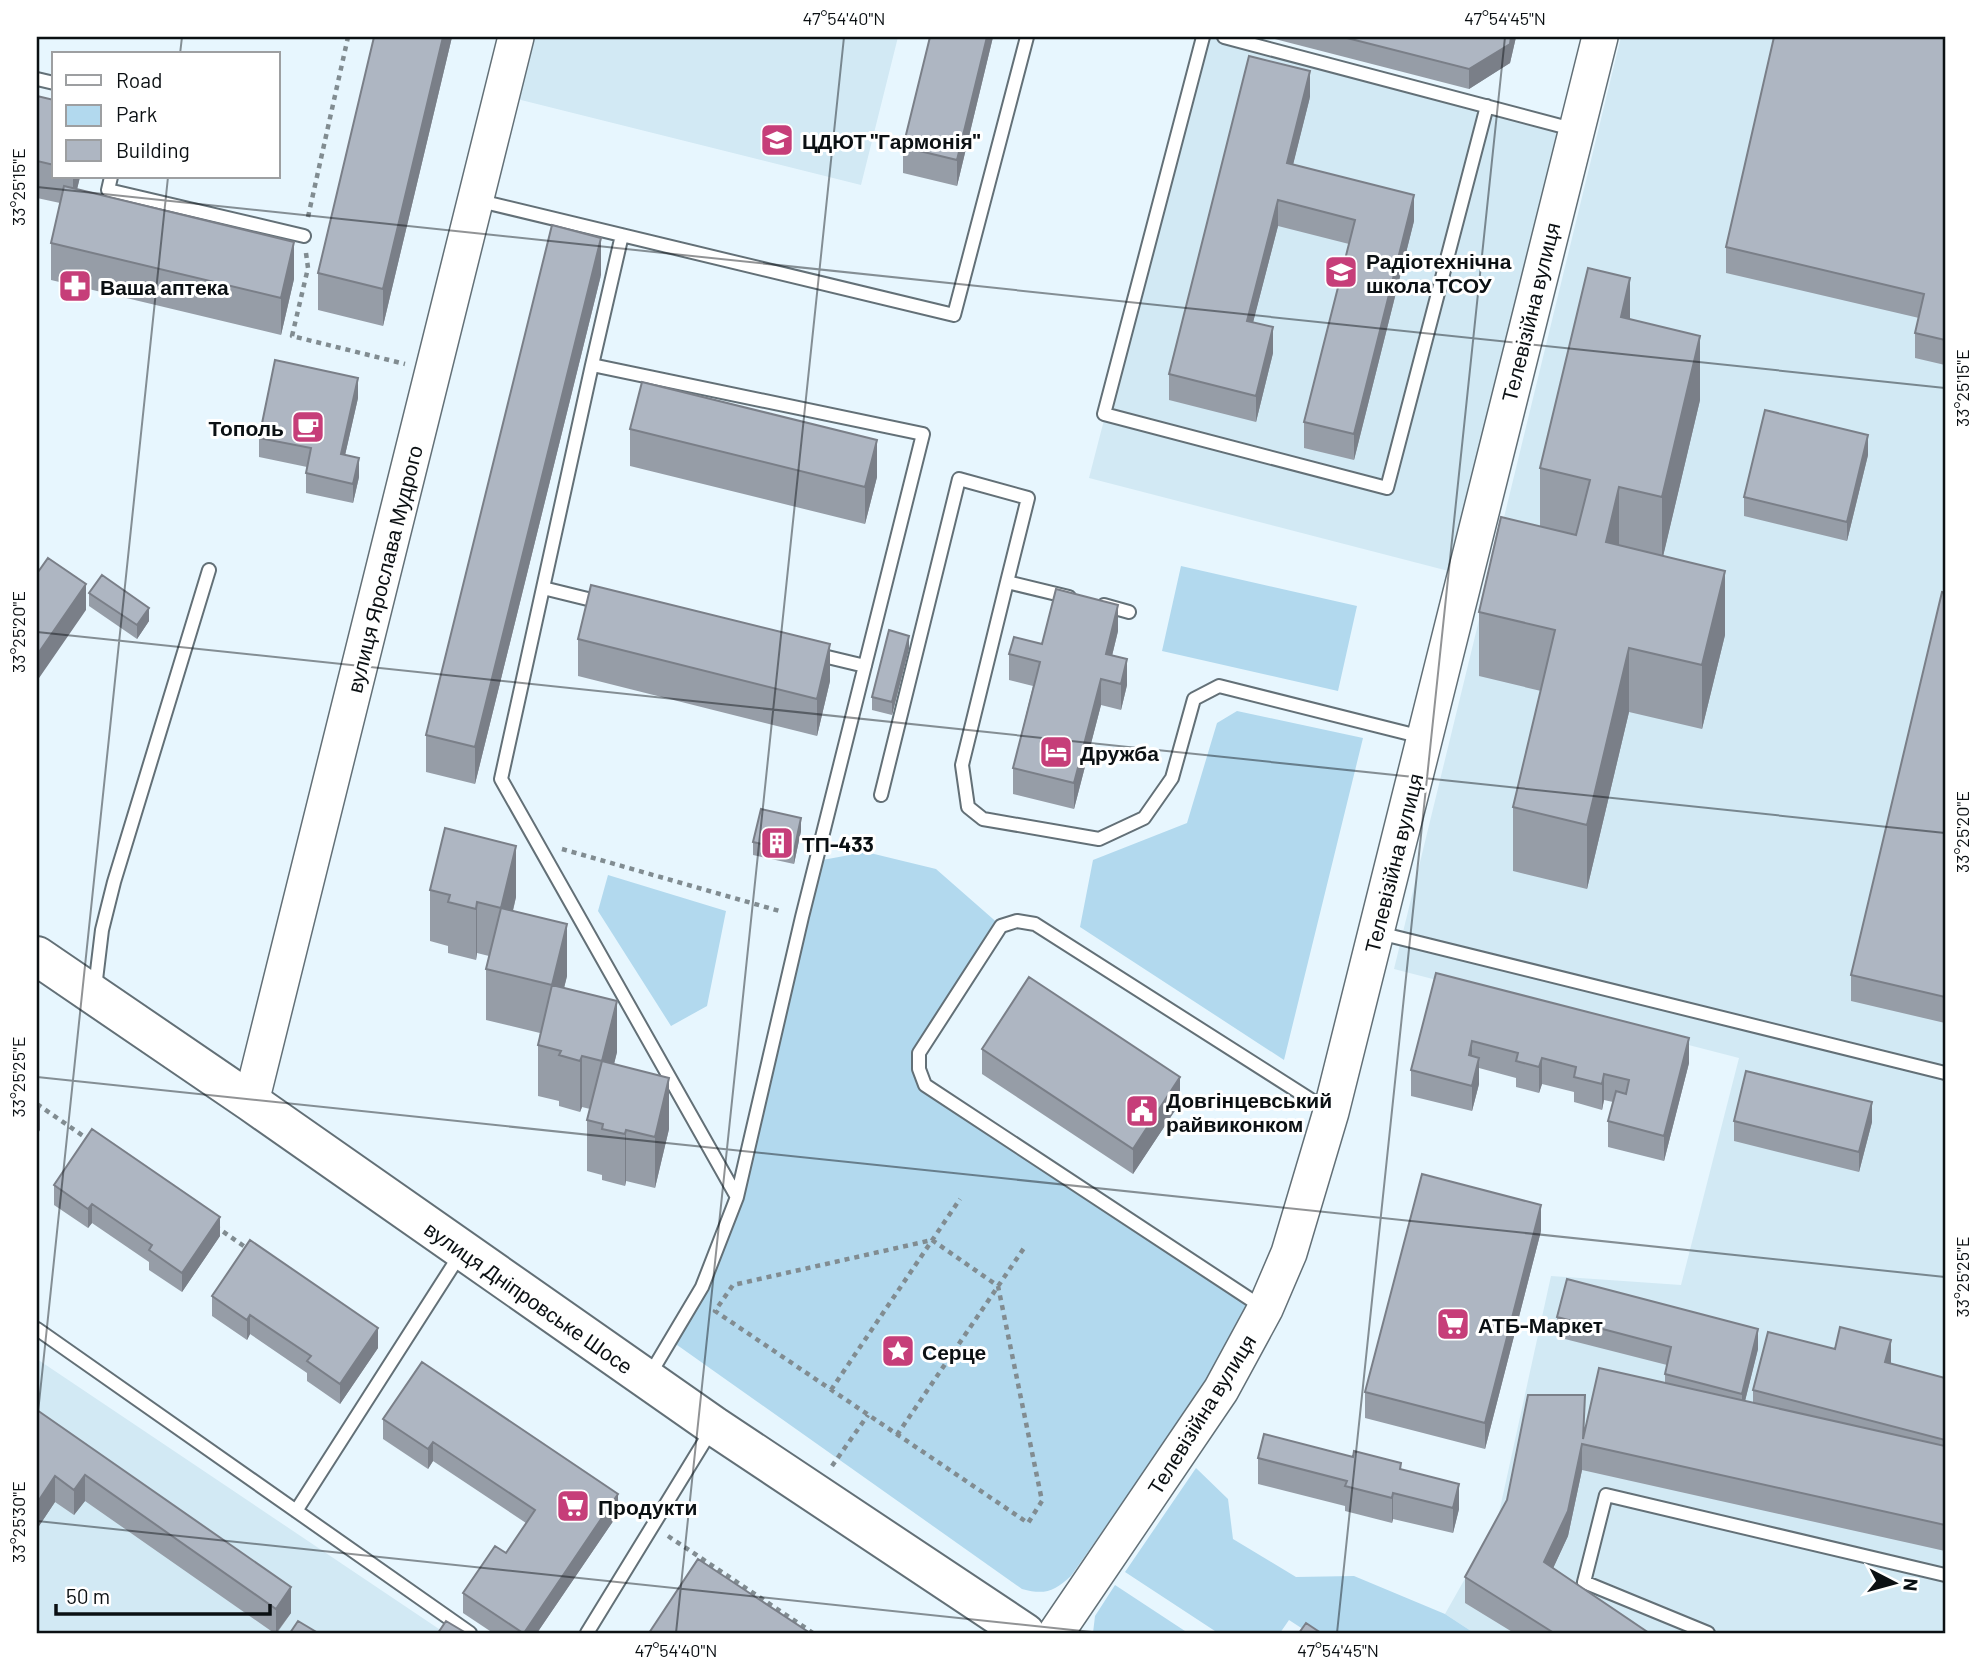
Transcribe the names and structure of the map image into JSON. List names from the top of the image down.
{
  "streets": {
    "main road": ["вулиця Дніпровське Шосе"],
    "street": ["Телевізійна вулиця", "вулиця Ярослава Мудрого"]
  },
  "crossings": [
    ["вулиця Ярослава Мудрого", "вулиця Дніпровське Шосе"]
  ],
  "places": {
    "school or university": ["ЦДЮТ \"Гармонія\"", "Радіотехнічна школа ТСОУ"],
    "pharmacy": ["Ваша аптека"],
    "cafe": ["Тополь"],
    "hotel": ["Дружба"],
    "building": ["ТП-433"],
    "public building": ["Довгінцевський райвиконком"],
    "supermarket": ["АТБ-Маркет", "Продукти"],
    "place": ["Серце"]
  },
  "legend": ["Road", "Park", "Building"],
  "scale_bar": "50 m",
  "north": "right",
  "coordinates": [
    "47°54'40\"N",
    "47°54'45\"N",
    "33°25'15\"E",
    "33°25'20\"E",
    "33°25'25\"E",
    "33°25'30\"E"
  ]
}
